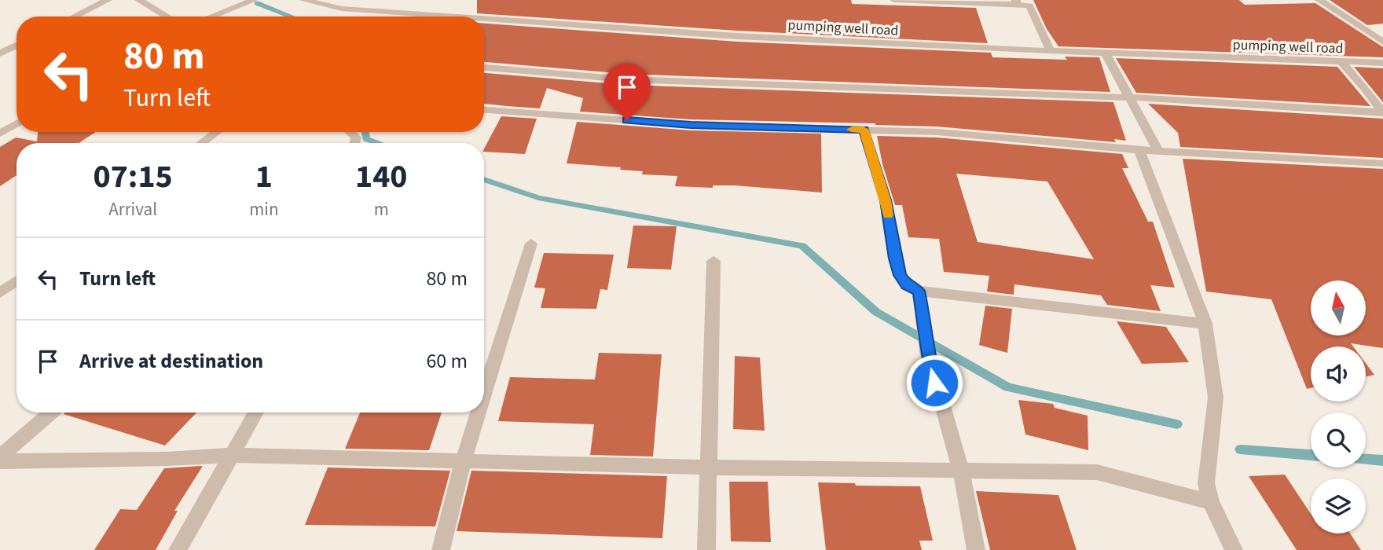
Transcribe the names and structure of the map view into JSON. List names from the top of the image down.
{
  "streets": {
    "street": ["pumping well road"]
  },
  "north": "top",
  "page": {
    "turn": ["80 m", "Turn left"],
    "eta": [
      "07:15",
      "Arrival",
      "1",
      "min",
      "140",
      "m"
    ],
    "list": [
      {
        "name": "Turn left",
        "value": "80 m"
      },
      {
        "name": "Arrive at destination",
        "value": "60 m"
      }
    ]
  }
}
